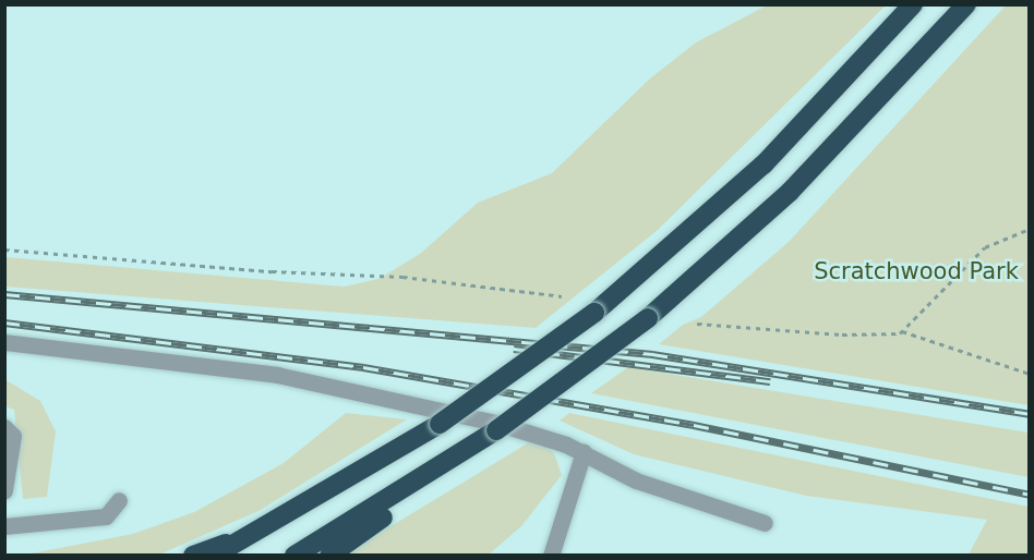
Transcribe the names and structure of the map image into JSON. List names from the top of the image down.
{
  "parks": ["Scratchwood Park"]
}
